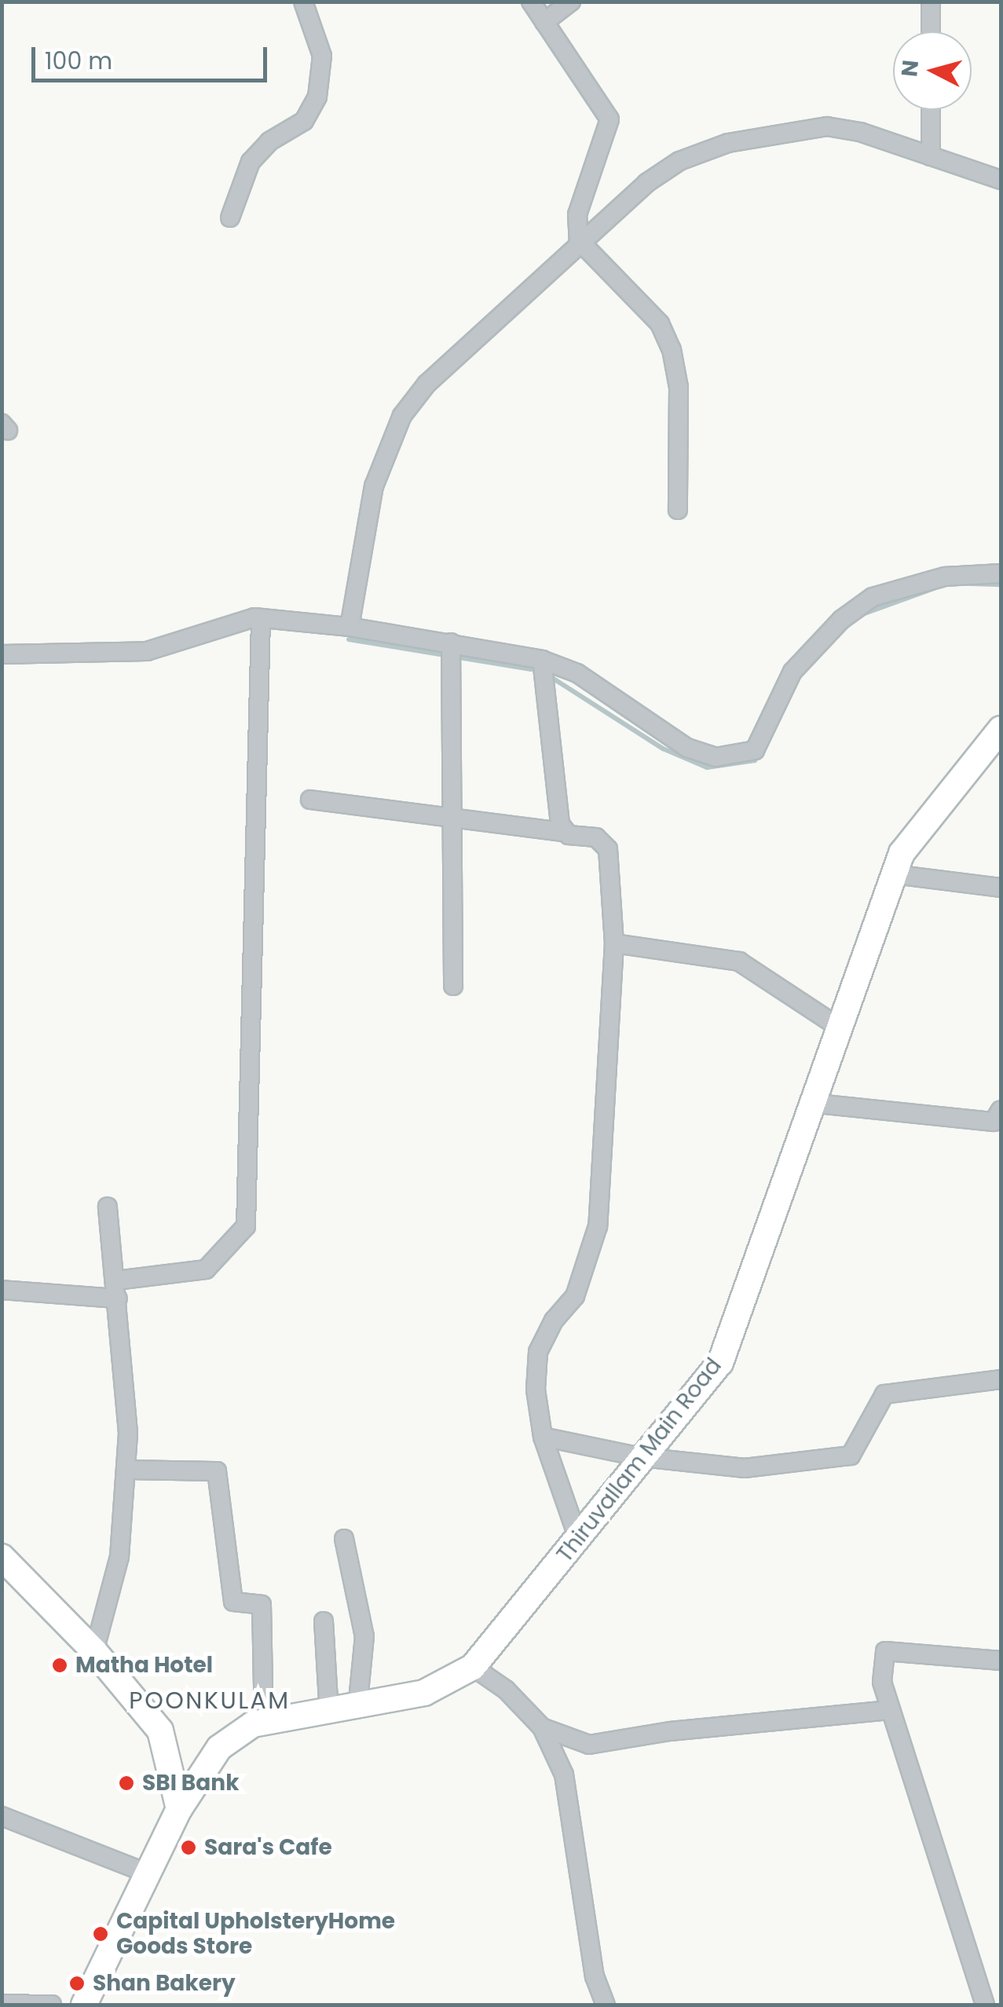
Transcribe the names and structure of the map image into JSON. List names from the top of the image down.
{
  "streets": {
    "street": ["Thiruvallam Main Road"]
  },
  "districts": ["POONKULAM"],
  "places": [
    "Matha Hotel",
    "SBI Bank",
    "Sara's Cafe",
    "Capital UpholsteryHome Goods Store",
    "Shan Bakery"
  ],
  "scale_bar": "100 m",
  "north": "left"
}
